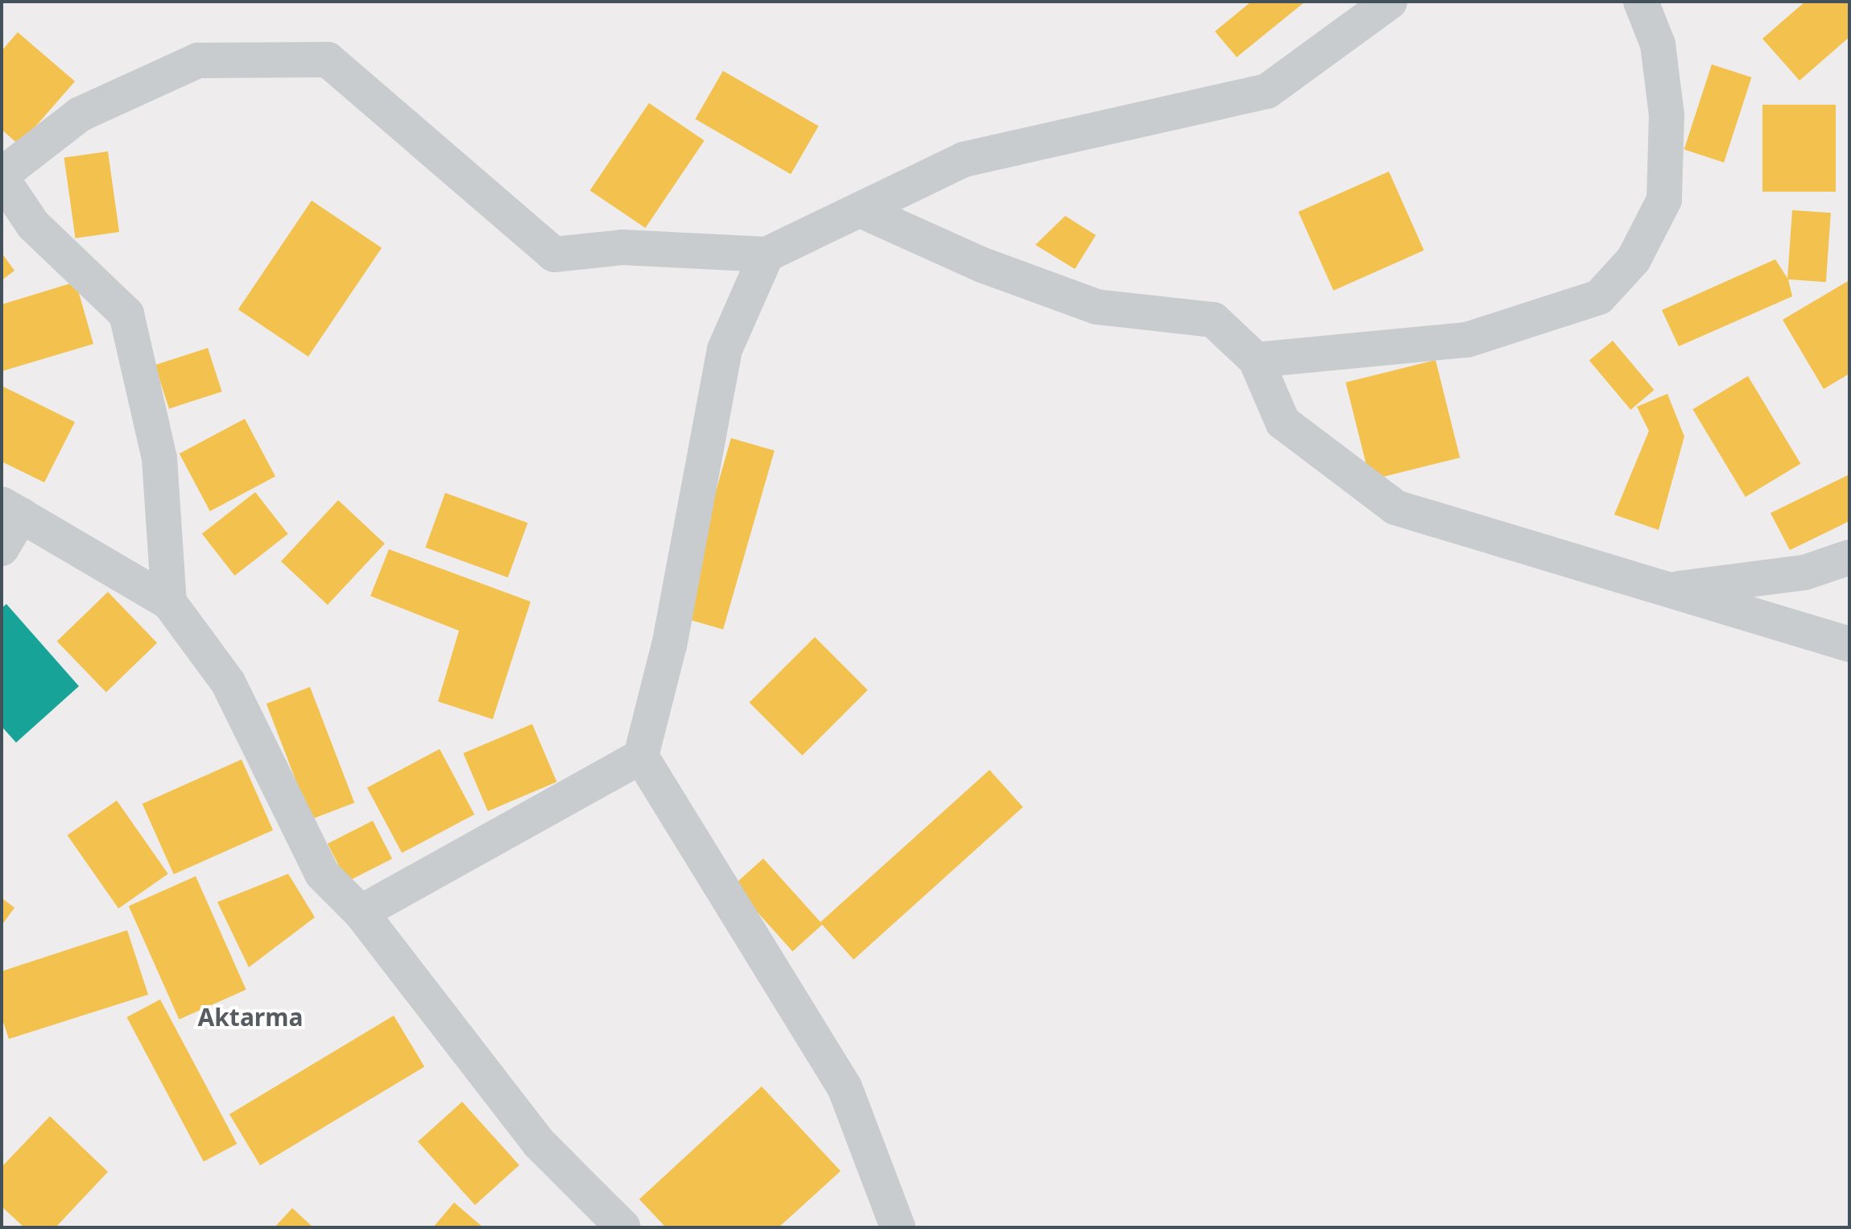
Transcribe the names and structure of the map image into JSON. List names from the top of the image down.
{
  "districts": ["Aktarma"]
}
